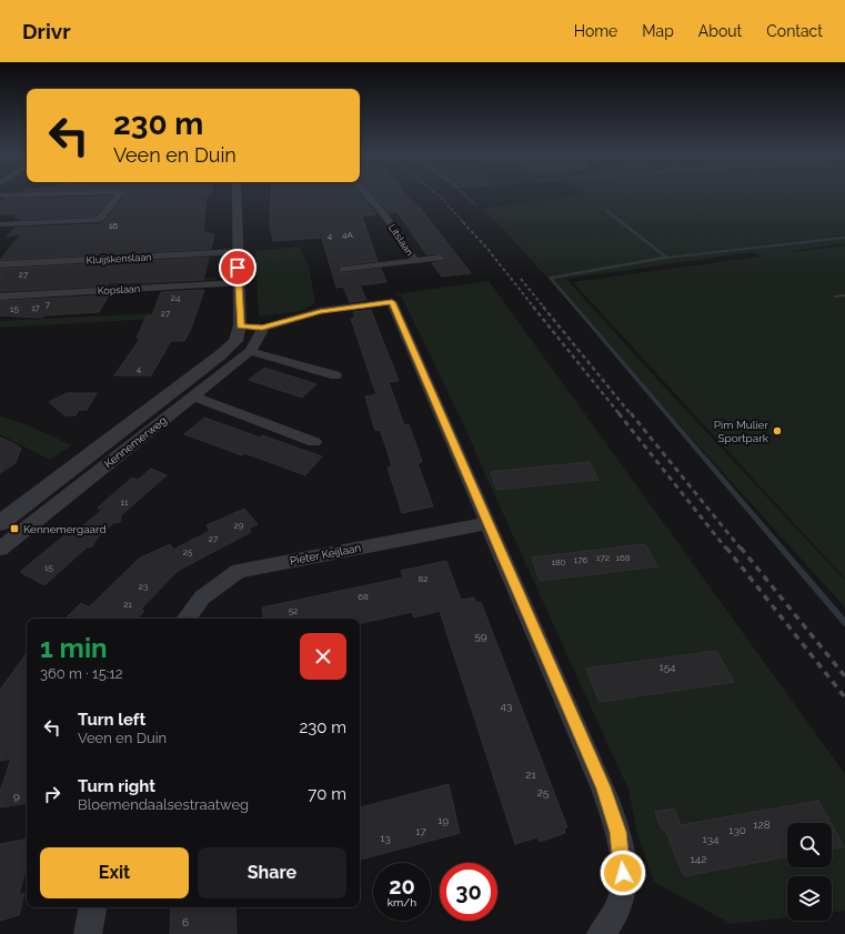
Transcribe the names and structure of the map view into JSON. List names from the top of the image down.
{
  "streets": {
    "street": [
      "Litslaan",
      "Kluijskenslaan",
      "Kopslaan",
      "Kennemerweg",
      "Pieter Keijlaan"
    ]
  },
  "places": {
    "other": ["Pim Mulier Sportpark"],
    "transit": ["Kennemergaard"]
  },
  "house_numbers": [
    "16",
    "4A",
    "4",
    "27",
    "24",
    "7",
    "17",
    "15",
    "27",
    "4",
    "11",
    "29",
    "27",
    "25",
    "172",
    "168",
    "176",
    "180",
    "15",
    "82",
    "23",
    "68",
    "21",
    "52",
    "59",
    "154",
    "43",
    "21",
    "25",
    "9",
    "19",
    "128",
    "130",
    "17",
    "13",
    "134",
    "142",
    "6"
  ],
  "page": {
    "header": "Drivr",
    "nav": [
      "Home",
      "Map",
      "About",
      "Contact"
    ],
    "turn": ["230 m", "Veen en Duin"],
    "heading": ["1 min", "360 m · 15:12"],
    "list": [
      {
        "name": "Turn left",
        "note": "Veen en Duin",
        "value": "230 m"
      },
      {
        "name": "Turn right",
        "note": "Bloemendaalsestraatweg",
        "value": "70 m"
      }
    ],
    "buttons": ["Exit", "Share"],
    "speed": "20 km/h",
    "limit": "30"
  }
}
